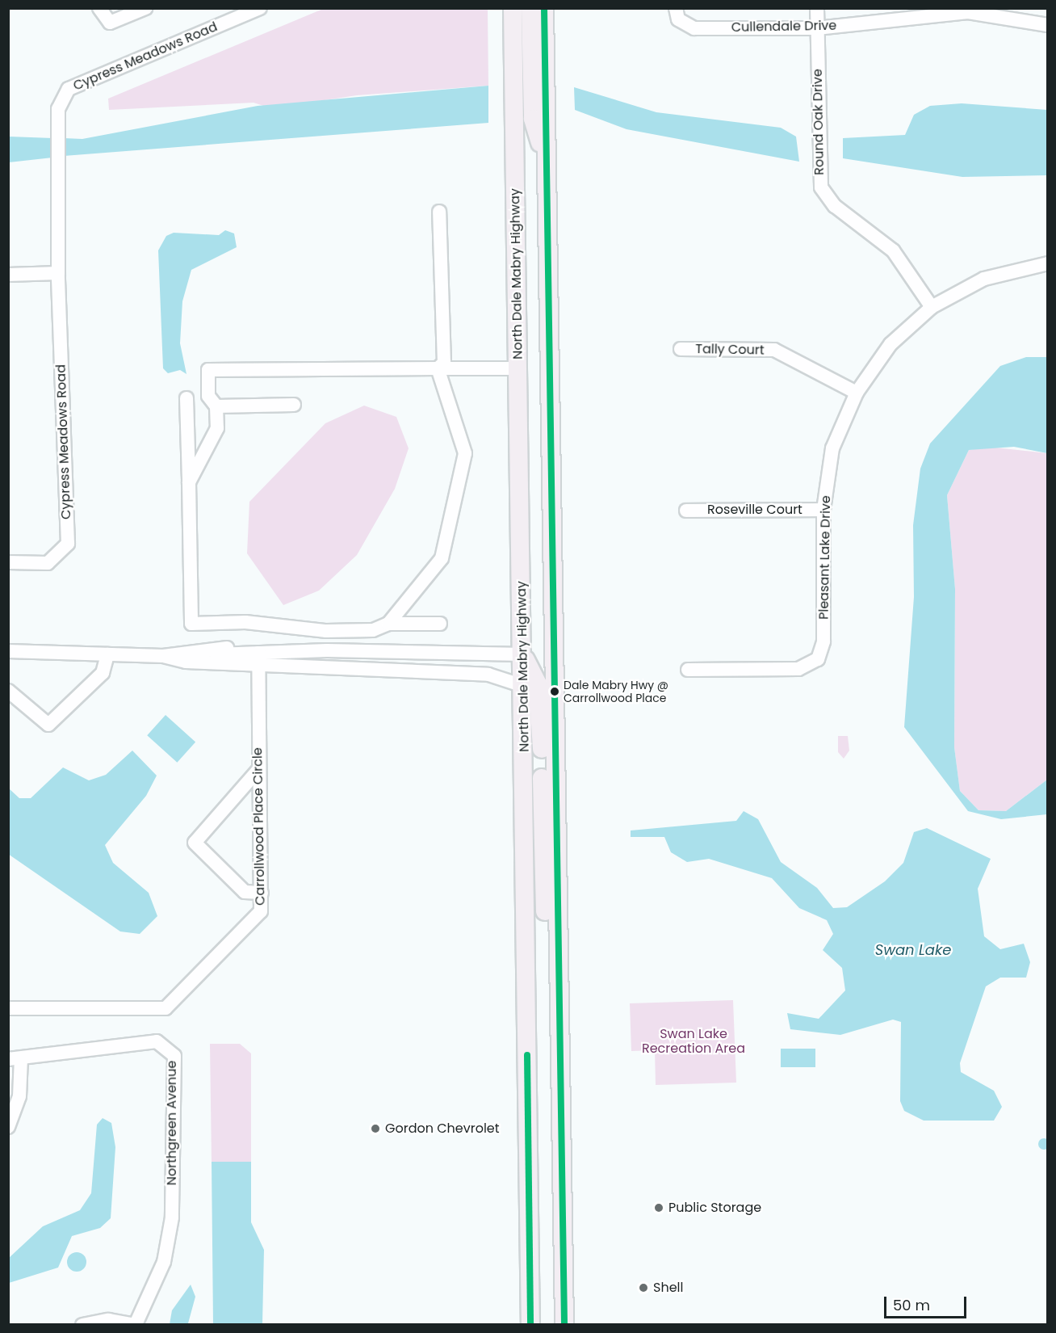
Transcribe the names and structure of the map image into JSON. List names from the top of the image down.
{
  "streets": {
    "main road": ["North Dale Mabry Highway"],
    "street": [
      "Cullendale Drive",
      "Cypress Meadows Road",
      "Round Oak Drive",
      "Tally Court",
      "Roseville Court",
      "Pleasant Lake Drive",
      "Carrollwood Place Circle",
      "Northgreen Avenue"
    ]
  },
  "crossings": [
    ["Cullendale Drive", "Round Oak Drive"],
    ["Round Oak Drive", "Pleasant Lake Drive"],
    ["Tally Court", "Pleasant Lake Drive"],
    ["Roseville Court", "Pleasant Lake Drive"]
  ],
  "water": ["Swan Lake"],
  "parks": ["Swan Lake Recreation Area"],
  "places": [
    "Dale Mabry Hwy @ Carrollwood Place",
    "Gordon Chevrolet",
    "Public Storage",
    "Shell"
  ],
  "scale_bar": "50 m"
}
